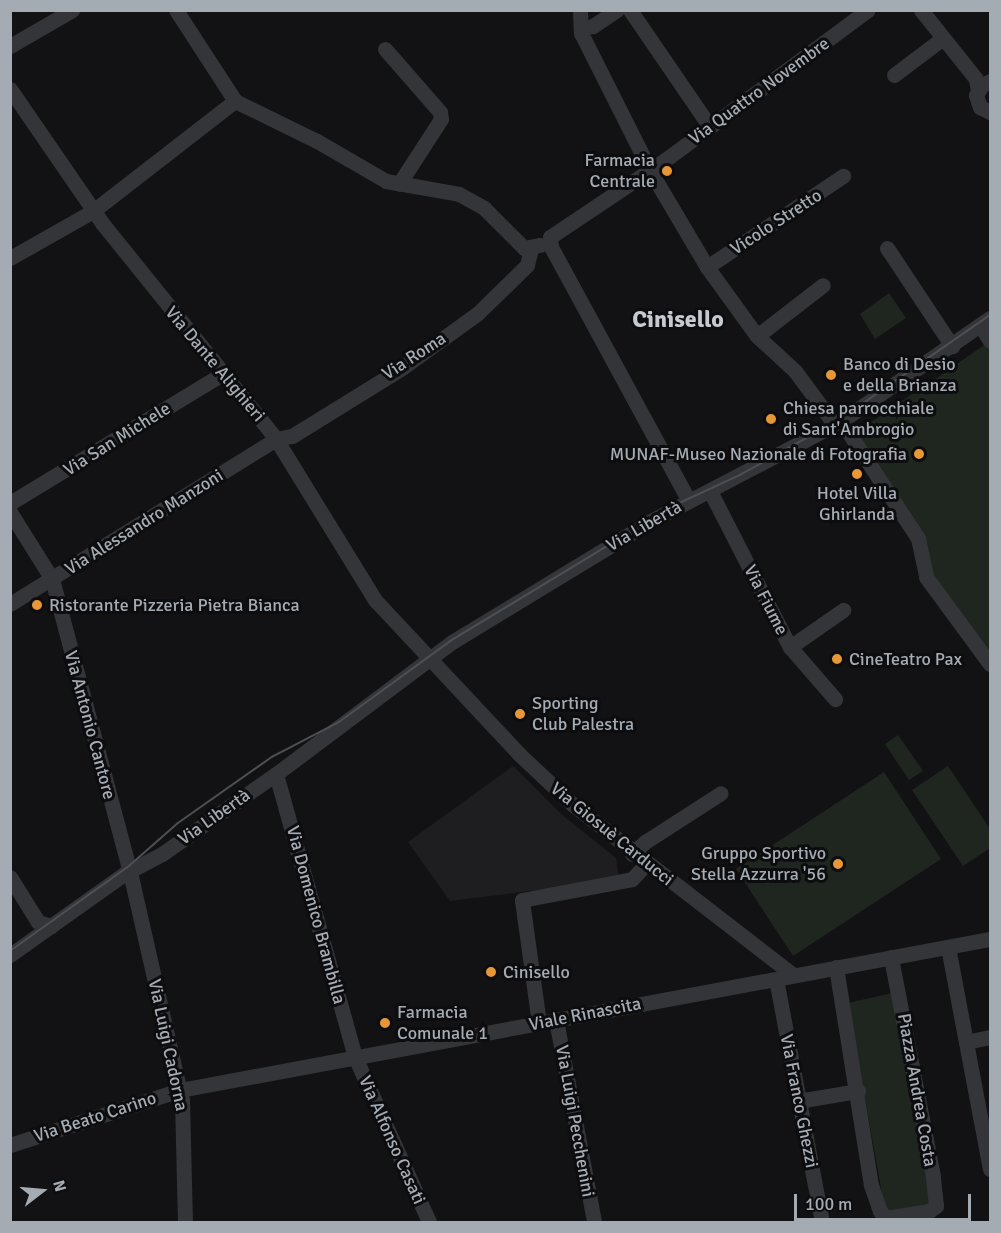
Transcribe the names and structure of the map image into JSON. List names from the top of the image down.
{
  "streets": {
    "street": [
      "Via Quattro Novembre",
      "Vicolo Stretto",
      "Via Roma",
      "Via Dante Alighieri",
      "Via San Michele",
      "Via Alessandro Manzoni",
      "Via Libertà",
      "Via Fiume",
      "Via Antonio Cantore",
      "Via Giosuè Carducci",
      "Via Domenico Brambilla",
      "Viale Rinascita",
      "Via Luigi Cadorna",
      "Piazza Andrea Costa",
      "Via Franco Ghezzi",
      "Via Beato Carino",
      "Via Luigi Pecchenini",
      "Via Alfonso Casati"
    ]
  },
  "crossings": [
    ["Via Roma", "Via Dante Alighieri"],
    ["Via Roma", "Via Alessandro Manzoni"],
    ["Via Dante Alighieri", "Via San Michele"],
    ["Via Dante Alighieri", "Via Alessandro Manzoni"],
    ["Via Dante Alighieri", "Via Libertà"],
    ["Via Dante Alighieri", "Via Giosuè Carducci"],
    ["Via Alessandro Manzoni", "Via Antonio Cantore"],
    ["Via Libertà", "Via Fiume"],
    ["Via Libertà", "Via Antonio Cantore"],
    ["Via Libertà", "Via Giosuè Carducci"],
    ["Via Libertà", "Via Domenico Brambilla"],
    ["Via Libertà", "Via Luigi Cadorna"],
    ["Via Antonio Cantore", "Via Luigi Cadorna"],
    ["Via Giosuè Carducci", "Viale Rinascita"],
    ["Via Domenico Brambilla", "Viale Rinascita"],
    ["Via Domenico Brambilla", "Via Alfonso Casati"],
    ["Viale Rinascita", "Via Luigi Cadorna"],
    ["Viale Rinascita", "Piazza Andrea Costa"],
    ["Viale Rinascita", "Via Franco Ghezzi"],
    ["Viale Rinascita", "Via Beato Carino"],
    ["Viale Rinascita", "Via Luigi Pecchenini"],
    ["Viale Rinascita", "Via Alfonso Casati"],
    ["Via Luigi Cadorna", "Via Beato Carino"]
  ],
  "districts": ["Cinisello"],
  "places": [
    "Farmacia Centrale",
    "Banco di Desio e della Brianza",
    "Chiesa parrocchiale di Sant'Ambrogio",
    "MUNAF-Museo Nazionale di Fotografia",
    "Hotel Villa Ghirlanda",
    "Ristorante Pizzeria Pietra Bianca",
    "CineTeatro Pax",
    "Sporting Club Palestra",
    "Gruppo Sportivo Stella Azzurra '56",
    "Cinisello",
    "Farmacia Comunale 1"
  ],
  "scale_bar": "100 m",
  "north": "right"
}
